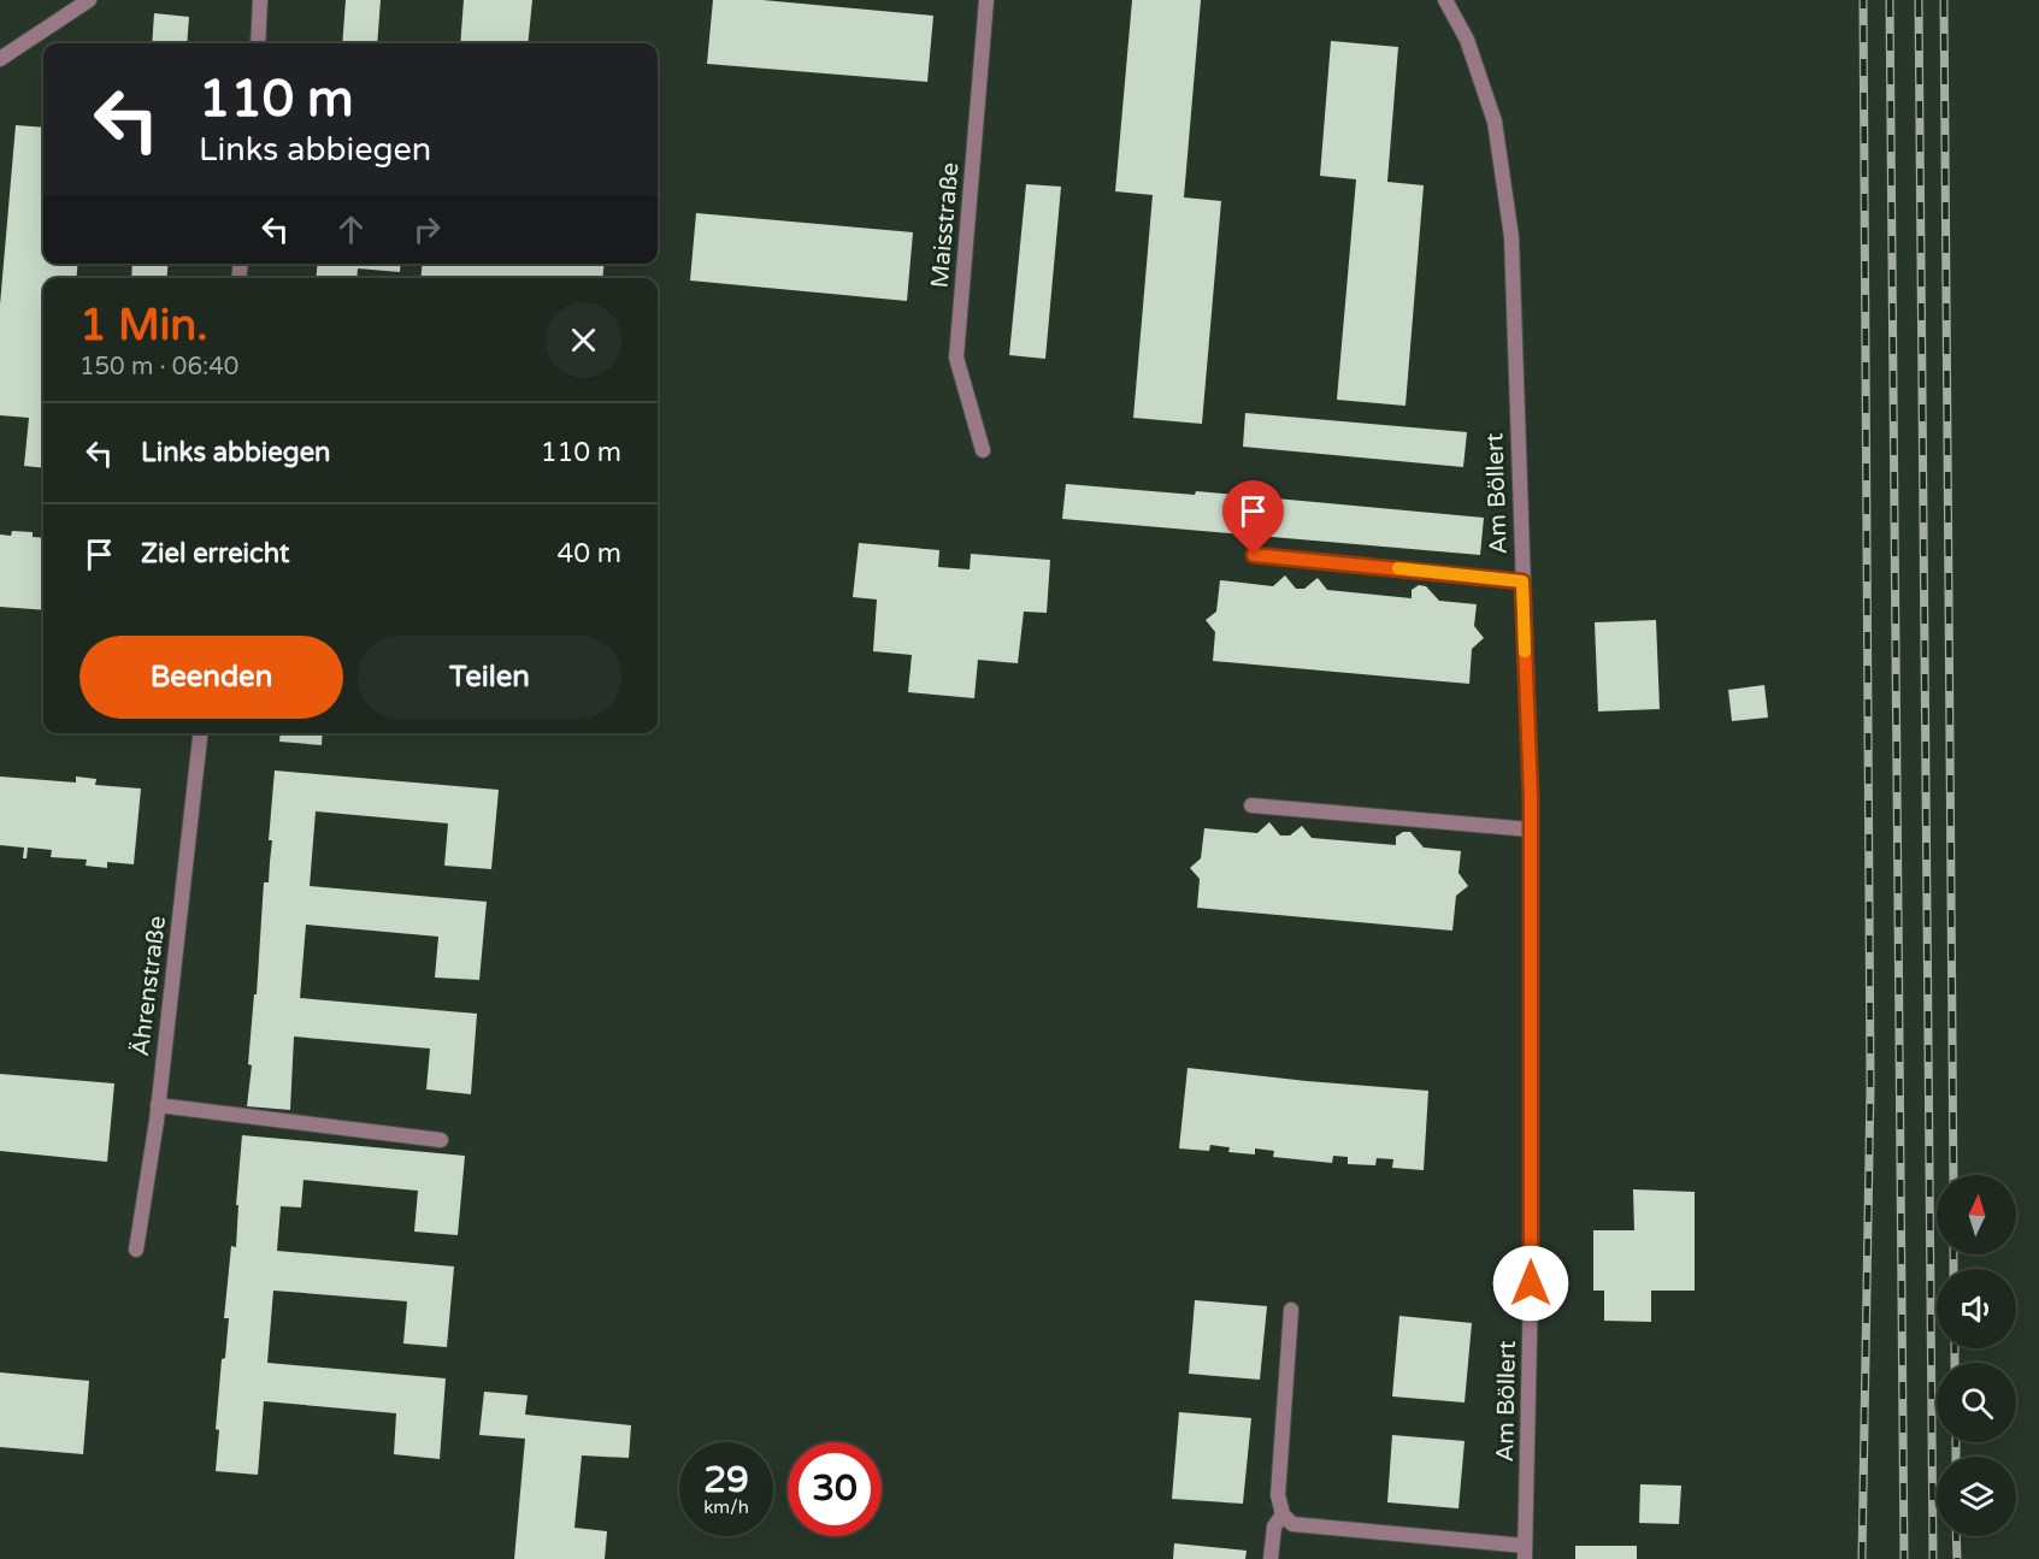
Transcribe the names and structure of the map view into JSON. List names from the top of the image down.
{
  "streets": {
    "street": ["Maisstraße", "Am Böllert", "Ährenstraße"]
  },
  "north": "top",
  "page": {
    "turn": ["110 m", "Links abbiegen"],
    "heading": ["1 Min.", "150 m · 06:40"],
    "list": [
      {
        "name": "Links abbiegen",
        "value": "110 m"
      },
      {
        "name": "Ziel erreicht",
        "value": "40 m"
      }
    ],
    "buttons": ["Beenden", "Teilen"],
    "speed": "29 km/h",
    "limit": "30"
  }
}
